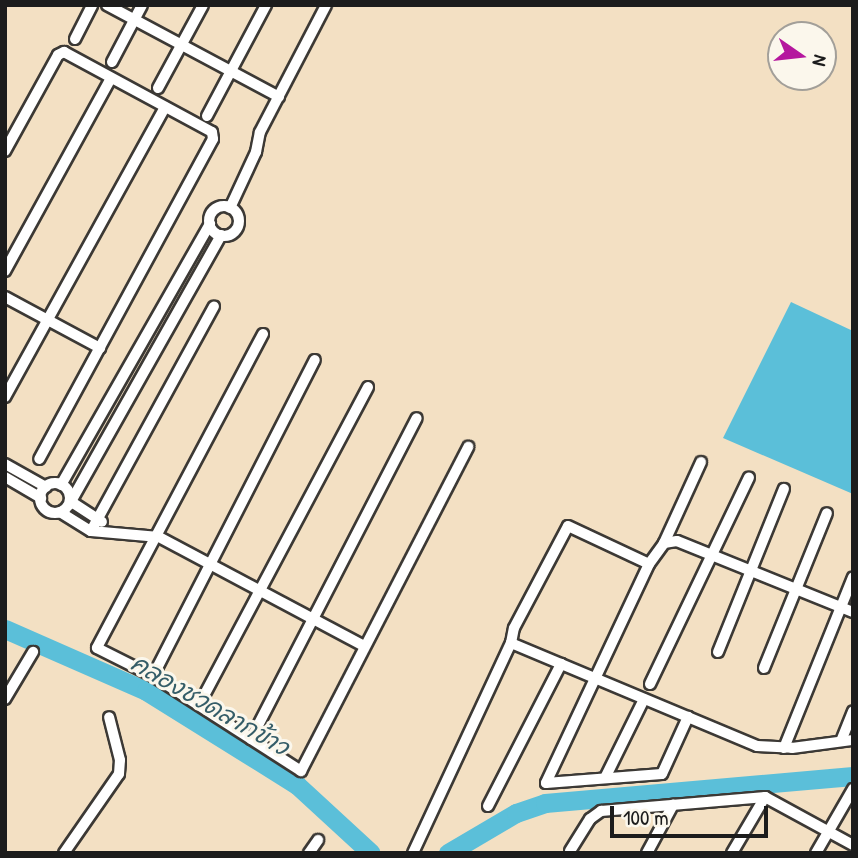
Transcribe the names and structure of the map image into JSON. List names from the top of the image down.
{
  "water": ["คลองชวดลากข้าว"],
  "scale_bar": "100 m",
  "north": "right"
}
